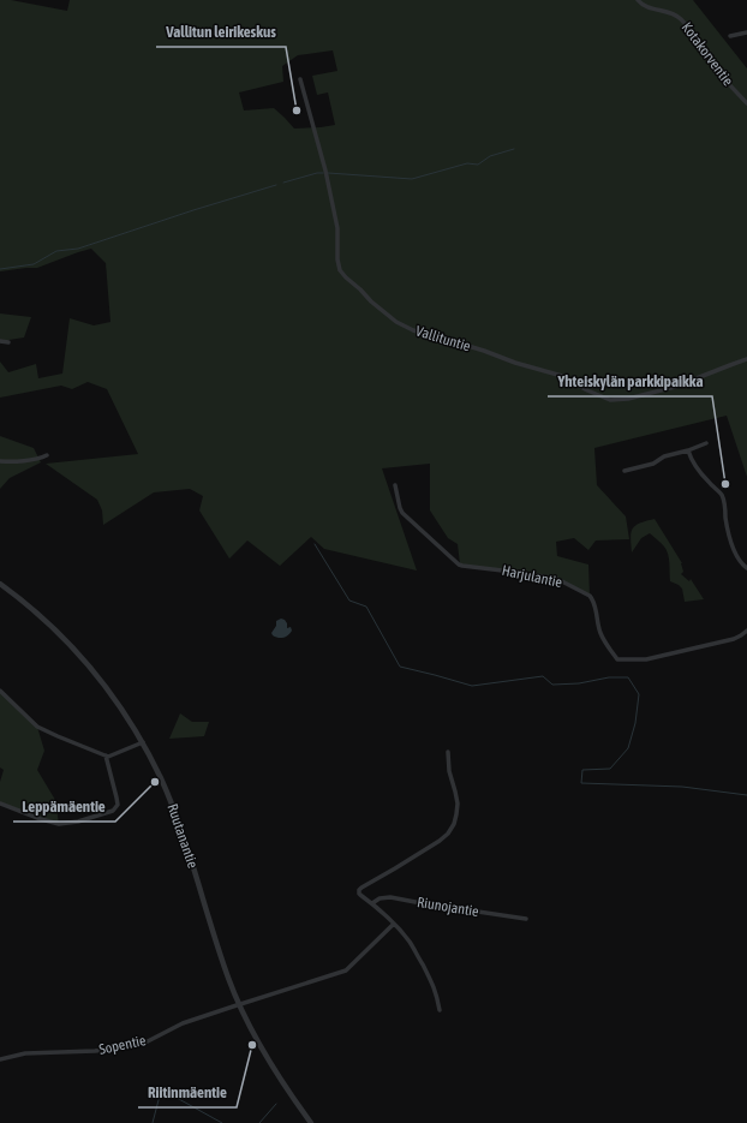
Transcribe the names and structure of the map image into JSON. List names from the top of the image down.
{
  "streets": {
    "street": [
      "Kotakorventie",
      "Vallituntie",
      "Harjulantie",
      "Ruutanantie",
      "Riunojantie",
      "Sopentie"
    ]
  },
  "crossings": [
    ["Ruutanantie", "Sopentie"]
  ],
  "places": [
    "Vallitun leirikeskus",
    "Yhteiskylän parkkipaikka",
    "Leppämäentie",
    "Riitinmäentie"
  ]
}
